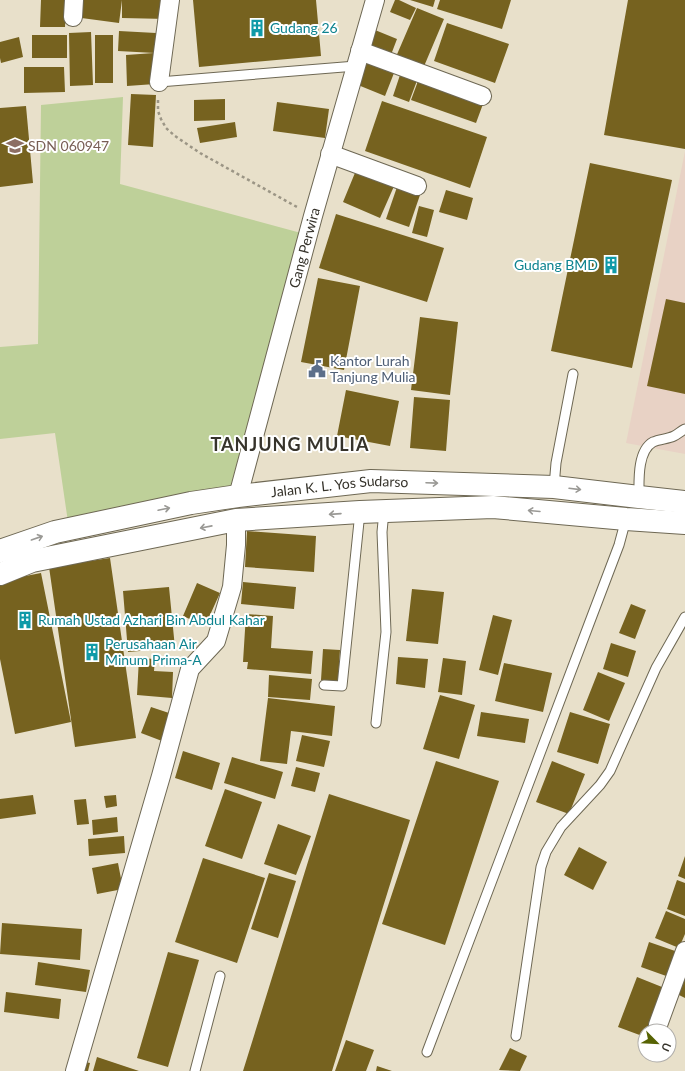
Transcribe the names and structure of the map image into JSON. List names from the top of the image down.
{
  "streets": {
    "highway": ["Jalan K. L. Yos Sudarso"],
    "street": ["Gang Perwira"]
  },
  "crossings": [
    ["Gang Perwira", "Jalan K. L. Yos Sudarso"]
  ],
  "districts": ["TANJUNG MULIA"],
  "places": {
    "building": [
      "Gudang 26",
      "Gudang BMD",
      "Rumah Ustad Azhari Bin Abdul Kahar",
      "Perusahaan Air Minum Prima-A"
    ],
    "school or university": ["SDN 060947"],
    "public building": ["Kantor Lurah Tanjung Mulia"]
  },
  "north": "bottom right"
}
